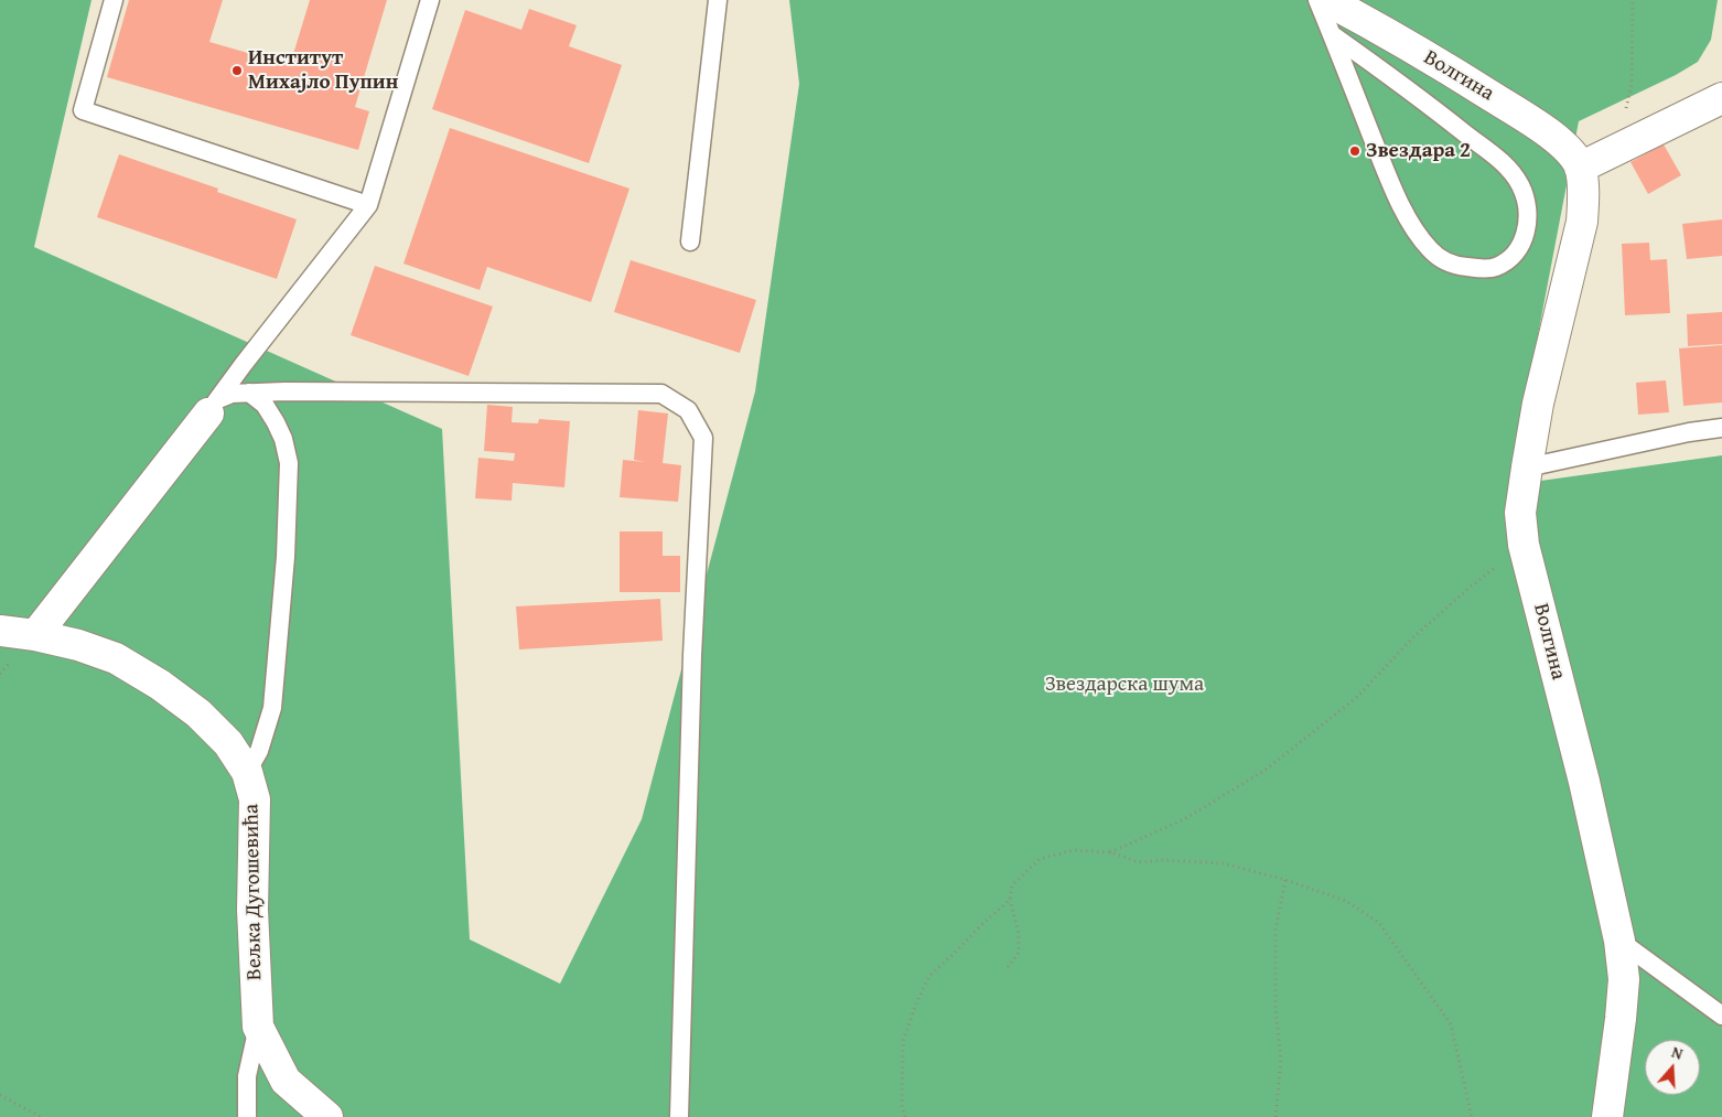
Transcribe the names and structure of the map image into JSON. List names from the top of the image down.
{
  "streets": {
    "street": ["Волгина", "Вељка Дугошевића"]
  },
  "parks": ["Звездарска шума"],
  "places": ["Институт Михајло Пупин", "Звездара 2"],
  "north": "top"
}
